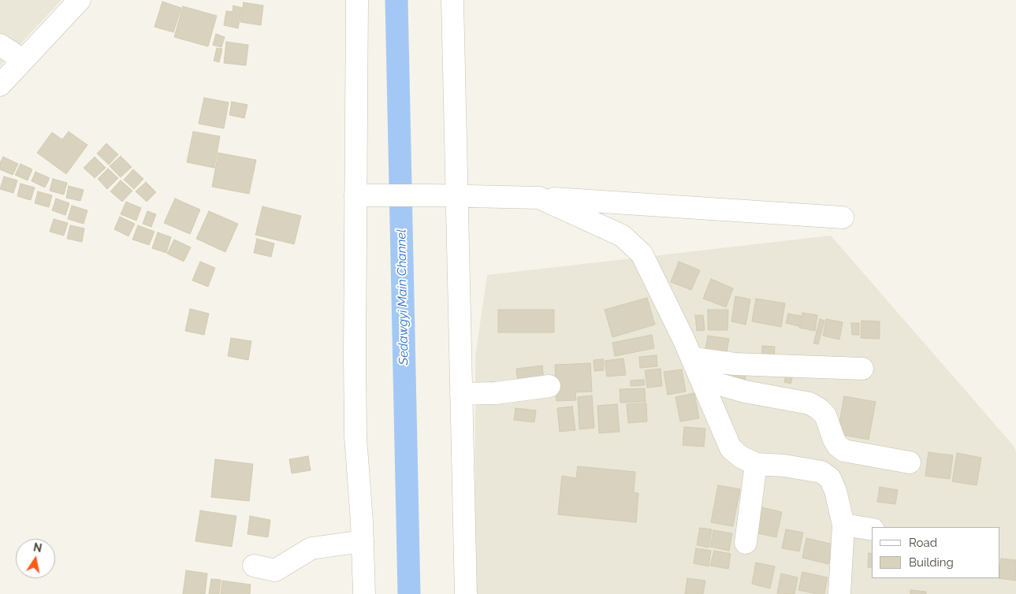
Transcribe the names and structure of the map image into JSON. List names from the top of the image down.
{
  "water": ["Sedawgyi Main Channel"],
  "legend": ["Road", "Building"],
  "north": "top"
}
